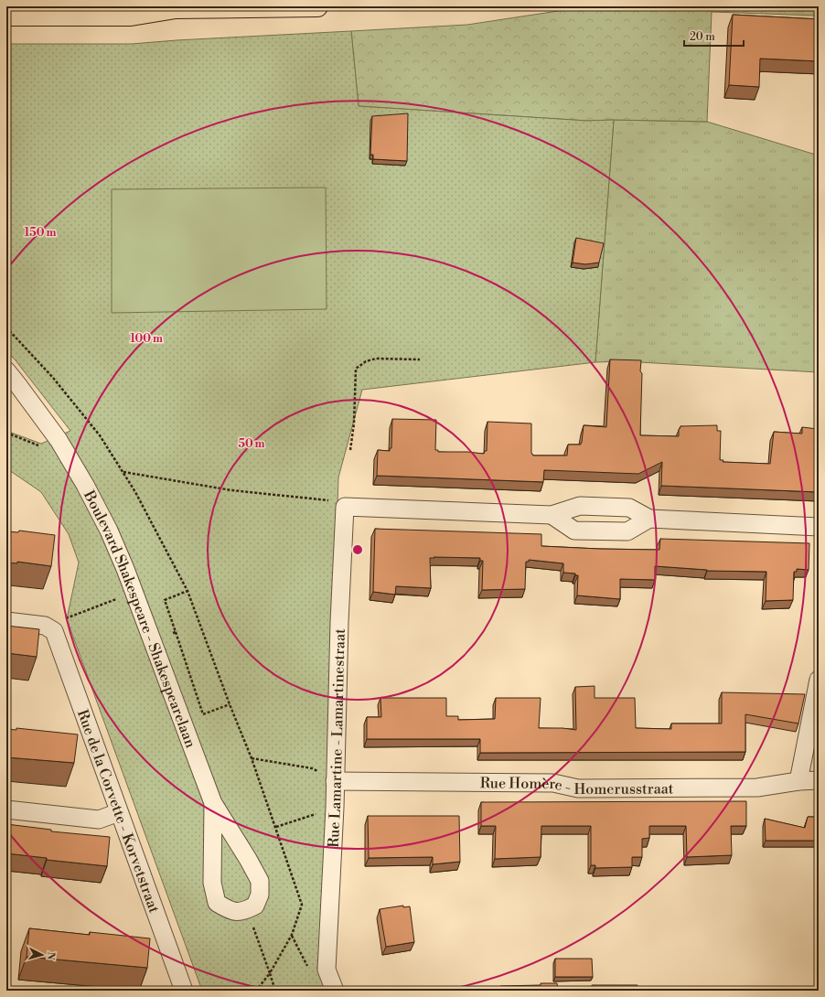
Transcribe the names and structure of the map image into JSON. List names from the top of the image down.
{
  "streets": {
    "street": [
      "Boulevard Shakespeare - Shakespearelaan",
      "Rue Lamartine - Lamartinestraat",
      "Rue Homère - Homerusstraat",
      "Rue de la Corvette - Korvetstraat"
    ]
  },
  "crossings": [
    ["Rue Lamartine - Lamartinestraat", "Rue Homère - Homerusstraat"]
  ],
  "scale_bar": "20 m",
  "north": "right",
  "rings": ["150 m", "100 m", "50 m"]
}
